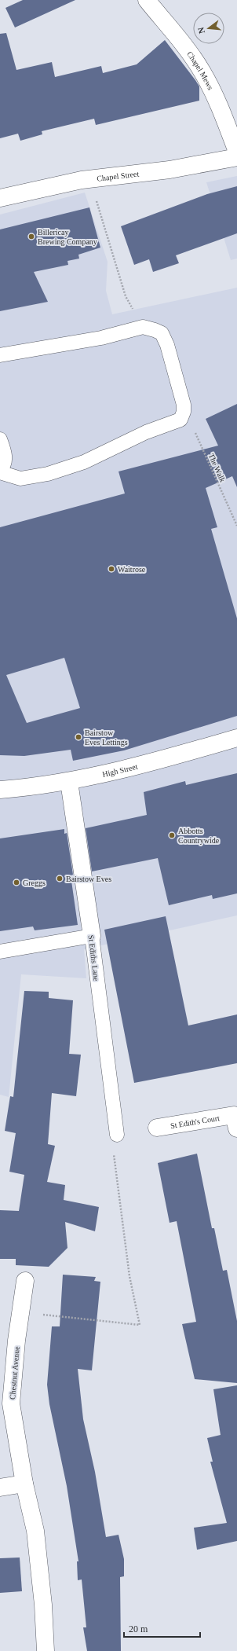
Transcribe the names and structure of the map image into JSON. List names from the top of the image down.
{
  "streets": {
    "street": [
      "Chapel Mews",
      "Chapel Street",
      "High Street",
      "St Ediths Lane",
      "St Edith's Court",
      "Chestnut Avenue"
    ],
    "path": ["The Walk"]
  },
  "crossings": [
    ["High Street", "St Ediths Lane"]
  ],
  "places": [
    "Billericay Brewing Company",
    "Waitrose",
    "Bairstow Eves Lettings",
    "Abbotts Countrywide",
    "Bairstow Eves",
    "Greggs"
  ],
  "scale_bar": "20 m",
  "north": "left"
}
